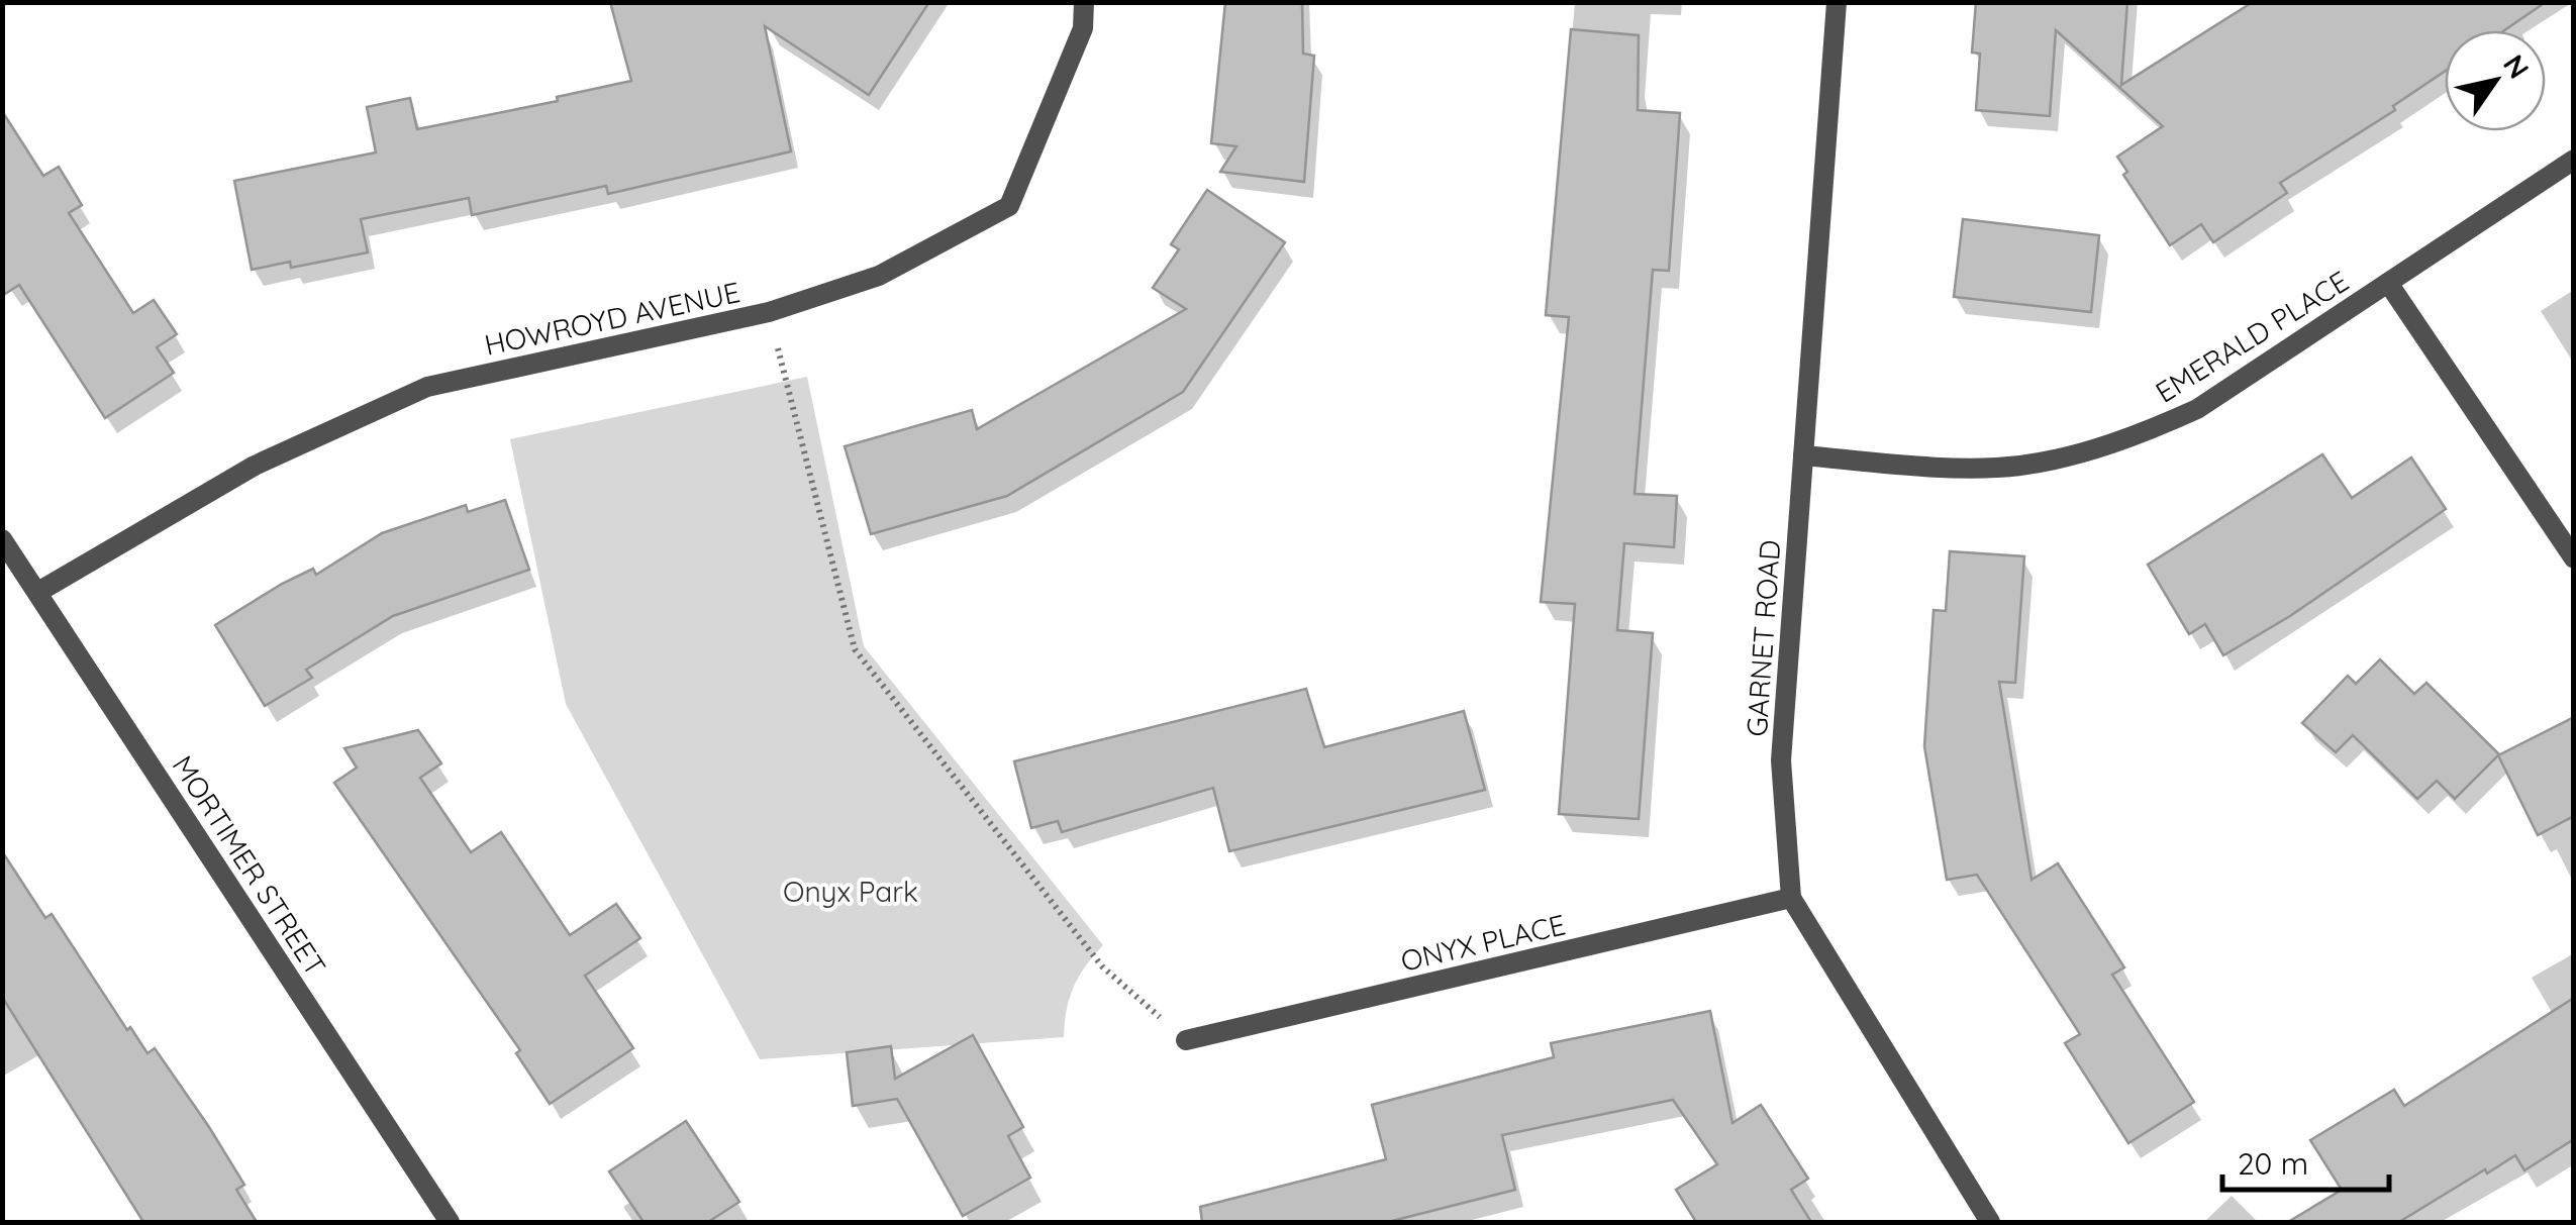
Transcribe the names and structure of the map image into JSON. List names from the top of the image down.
{
  "streets": {
    "street": [
      "HOWROYD AVENUE",
      "EMERALD PLACE",
      "GARNET ROAD",
      "MORTIMER STREET",
      "ONYX PLACE"
    ]
  },
  "crossings": [
    ["HOWROYD AVENUE", "MORTIMER STREET"],
    ["EMERALD PLACE", "GARNET ROAD"],
    ["GARNET ROAD", "ONYX PLACE"]
  ],
  "parks": ["Onyx Park"],
  "scale_bar": "20 m",
  "north": "top right"
}
